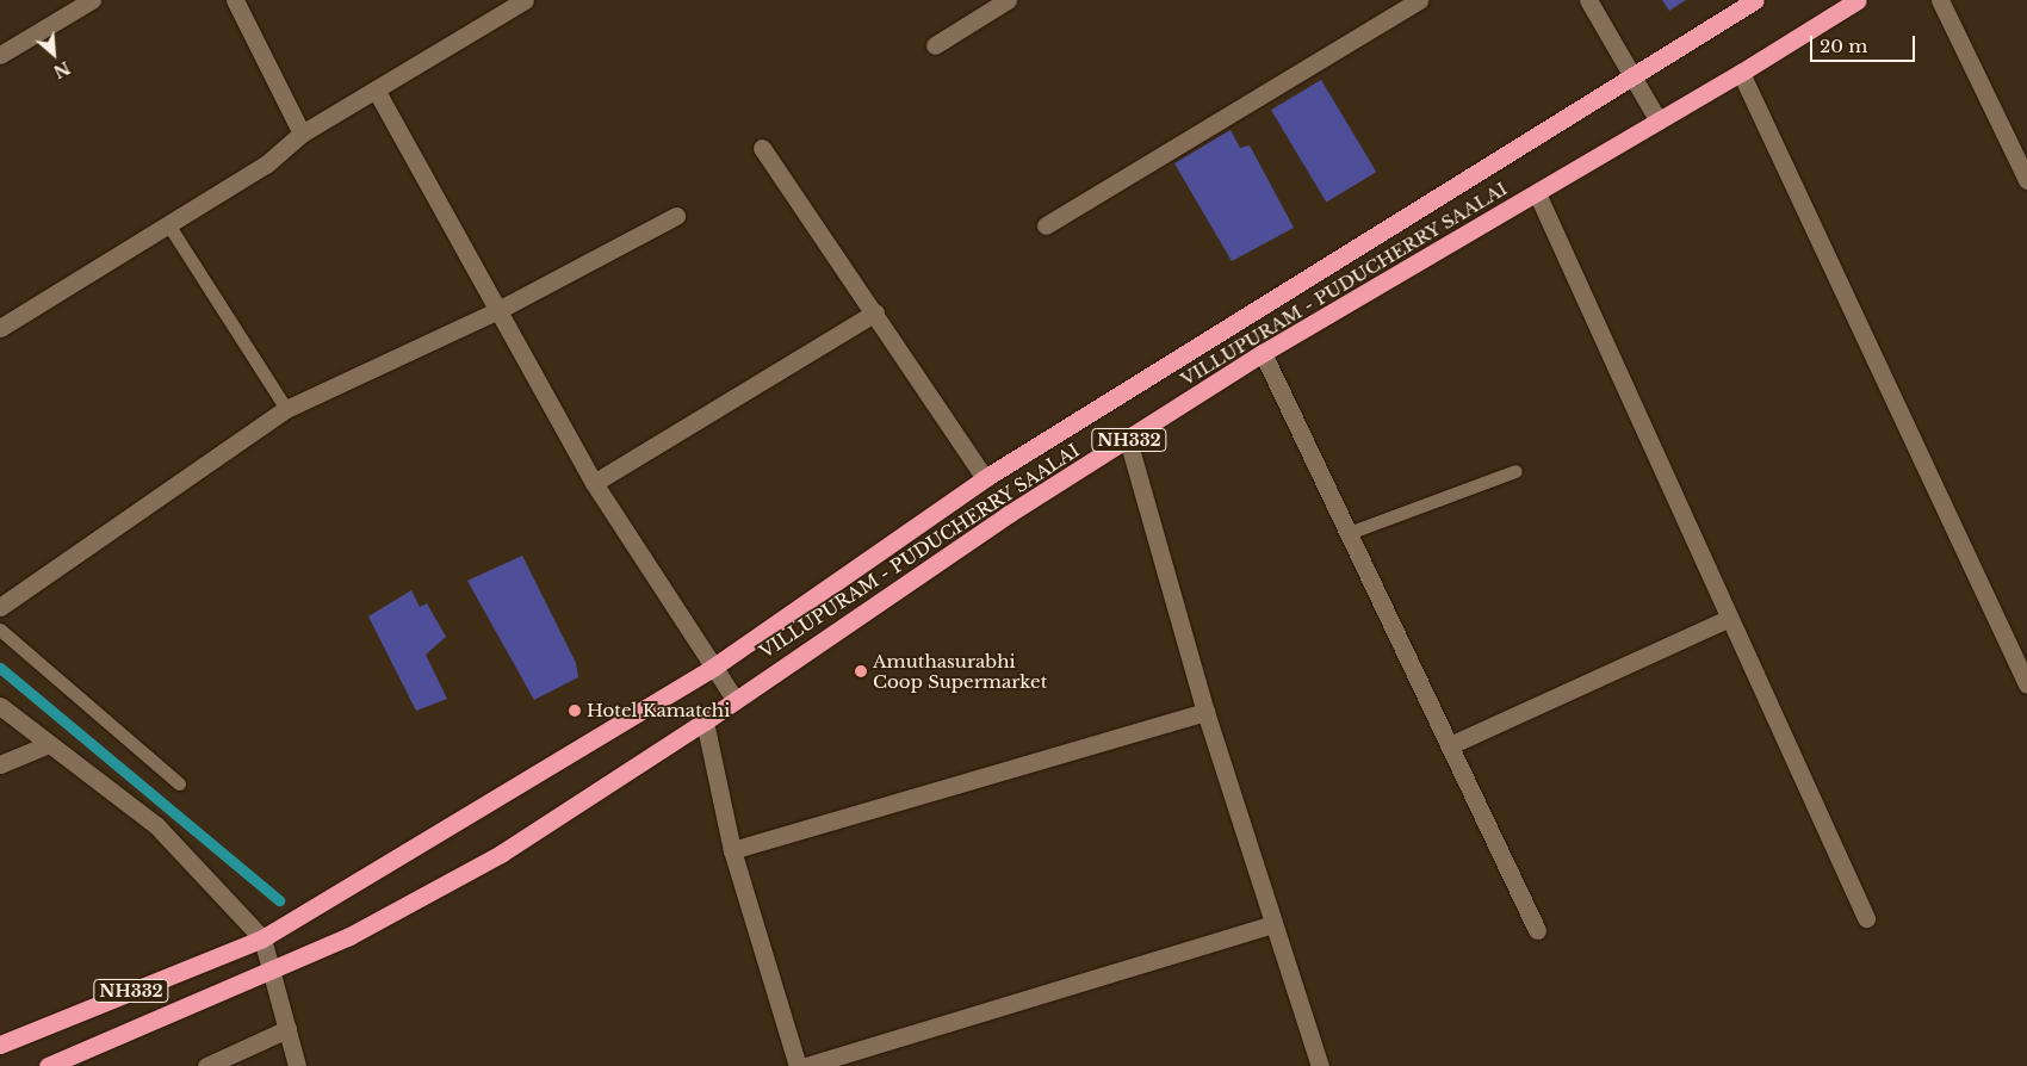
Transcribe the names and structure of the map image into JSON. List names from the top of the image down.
{
  "streets": {
    "highway": ["VILLUPURAM - PUDUCHERRY SAALAI", "NH332"]
  },
  "places": ["Amuthasurabhi Coop Supermarket", "Hotel Kamatchi"],
  "scale_bar": "20 m",
  "north": "bottom right"
}
